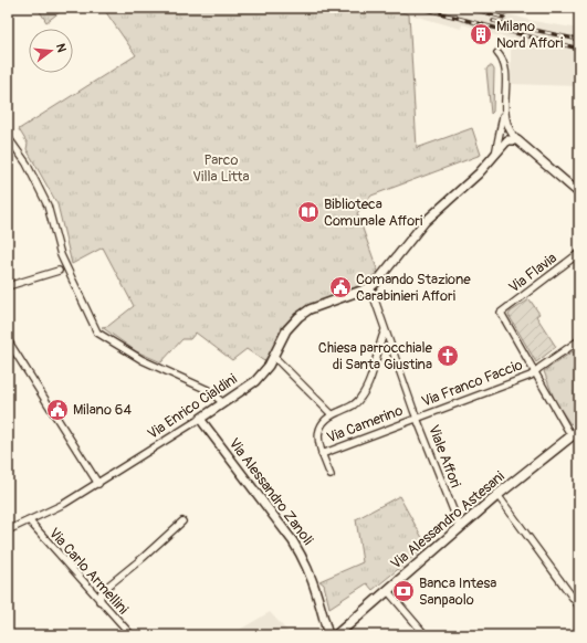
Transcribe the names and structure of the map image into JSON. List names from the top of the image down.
{
  "streets": {
    "main road": ["Via Alessandro Astesani"],
    "street": [
      "Via Flavia",
      "Via Franco Faccio",
      "Via Enrico Cialdini",
      "Via Camerino",
      "Viale Affori",
      "Via Alessandro Zanoli",
      "Via Carlo Armellini"
    ]
  },
  "crossings": [
    ["Via Flavia", "Via Franco Faccio"],
    ["Via Franco Faccio", "Via Camerino"],
    ["Via Franco Faccio", "Viale Affori"],
    ["Via Enrico Cialdini", "Via Alessandro Zanoli"],
    ["Via Enrico Cialdini", "Via Carlo Armellini"],
    ["Via Camerino", "Viale Affori"],
    ["Viale Affori", "Via Alessandro Astesani"]
  ],
  "parks": ["Parco Villa Litta"],
  "places": {
    "building": ["Milano Nord Affori"],
    "library": ["Biblioteca Comunale Affori"],
    "public building": ["Comando Stazione Carabinieri Affori", "Milano 64"],
    "church": ["Chiesa parrocchiale di Santa Giustina"],
    "bank": ["Banca Intesa Sanpaolo"]
  },
  "north": "right"
}
